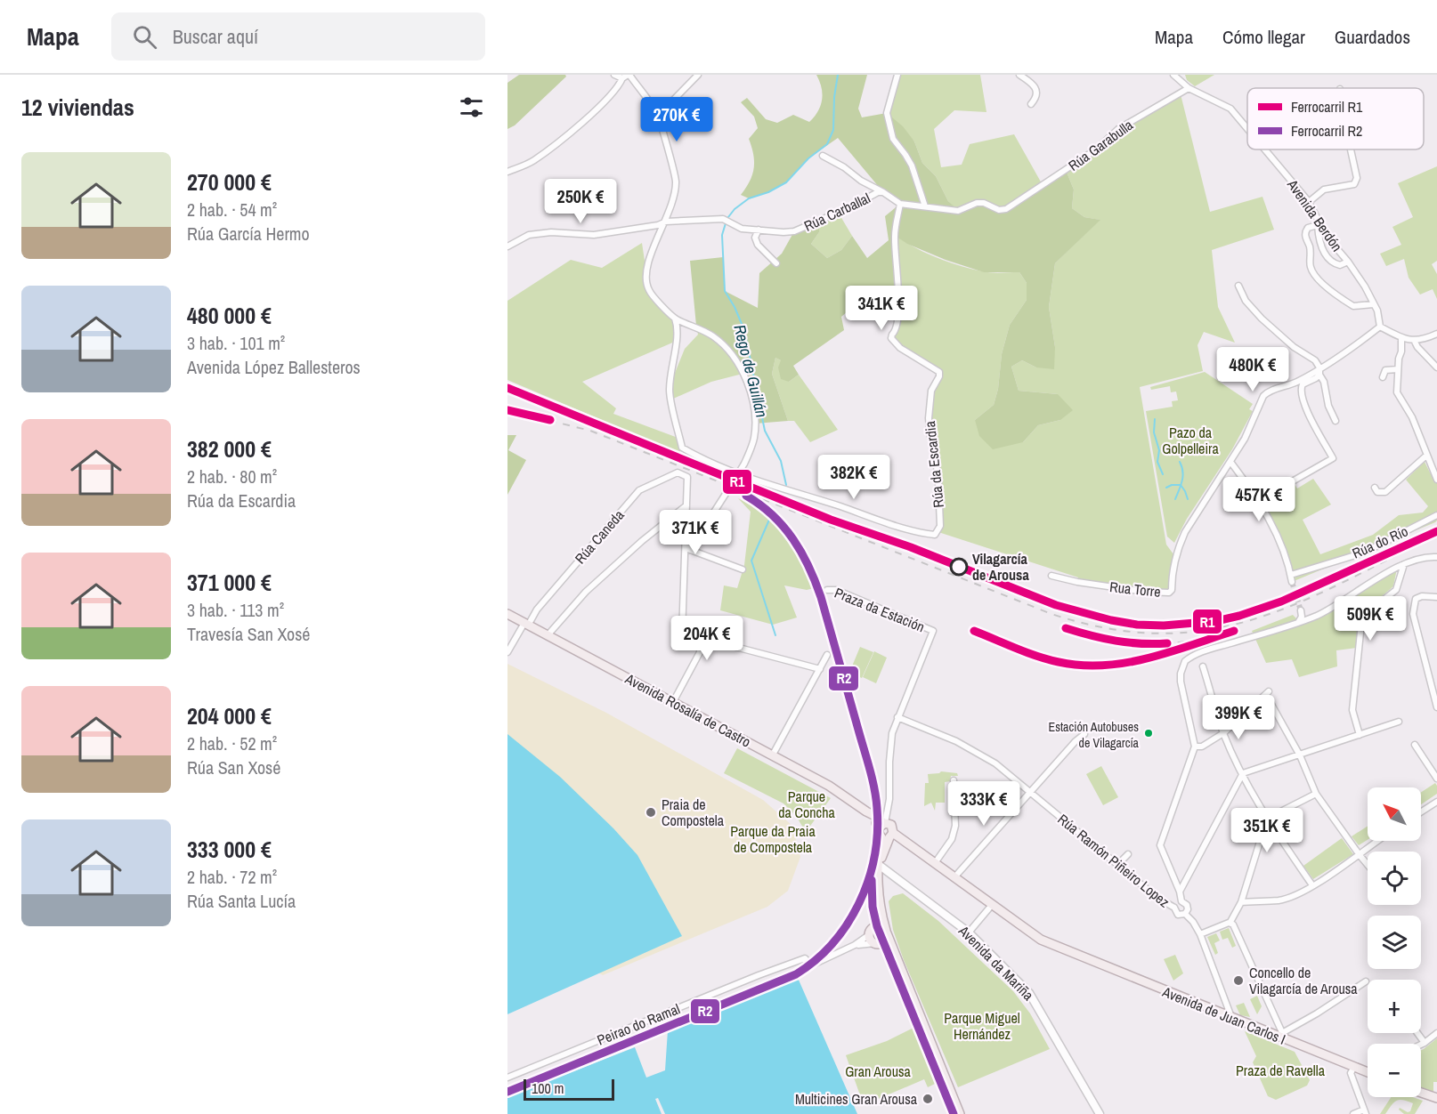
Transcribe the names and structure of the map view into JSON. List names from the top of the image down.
{
  "streets": {
    "main road": ["Avenida Rosalía de Castro", "Avenida de Juan Carlos I"],
    "street": [
      "Rúa Garabulla",
      "Rúa Carballal",
      "Avenida Berdón",
      "Rúa da Escardia",
      "Rúa Caneda",
      "Rúa do Río",
      "Rua Torre",
      "Praza da Estación",
      "Rúa Ramón Piñeiro Lopez",
      "Avenida da Mariña",
      "Peirao do Ramal"
    ]
  },
  "crossings": [
    ["Rúa Garabulla", "Rúa Carballal"],
    ["Rúa Garabulla", "Avenida Berdón"],
    ["Rúa Carballal", "Rúa da Escardia"],
    ["Rúa Caneda", "Avenida Rosalía de Castro"],
    ["Praza da Estación", "Rúa Ramón Piñeiro Lopez"],
    ["Avenida Rosalía de Castro", "Avenida de Juan Carlos I"]
  ],
  "water": ["Rego de Guillán"],
  "parks": [
    "Pazo da Golpelleira",
    "Parque da Concha",
    "Parque da Praia de Compostela",
    "Parque Miguel Hernández",
    "Praza de Ravella",
    "Gran Arousa"
  ],
  "places": [
    "Vilagarcía de Arousa",
    "Estación Autobuses de Vilagarcía",
    "Praia de Compostela",
    "Concello de Vilagarcía de Arousa",
    "Multicines Gran Arousa"
  ],
  "lines": ["rail line R1", "rail line R2"],
  "legend": ["Ferrocarril R1", "Ferrocarril R2"],
  "scale_bar": "100 m",
  "north": "top left",
  "page": {
    "header": "Mapa",
    "search": "Buscar aquí",
    "nav": ["Mapa", "Cómo llegar", "Guardados"],
    "heading": "12 viviendas",
    "price": [
      "270K €",
      "250K €",
      "341K €",
      "480K €",
      "382K €",
      "457K €",
      "371K €",
      "509K €",
      "204K €",
      "399K €",
      "333K €",
      "351K €"
    ],
    "list": [
      {
        "name": "270 000 €",
        "note": "2 hab. · 54 m² · Rúa García Hermo"
      },
      {
        "name": "480 000 €",
        "note": "3 hab. · 101 m² · Avenida López Ballesteros"
      },
      {
        "name": "382 000 €",
        "note": "2 hab. · 80 m² · Rúa da Escardia"
      },
      {
        "name": "371 000 €",
        "note": "3 hab. · 113 m² · Travesía San Xosé"
      },
      {
        "name": "204 000 €",
        "note": "2 hab. · 52 m² · Rúa San Xosé"
      },
      {
        "name": "333 000 €",
        "note": "2 hab. · 72 m² · Rúa Santa Lucía"
      }
    ],
    "map_buttons": ["+", "−"],
    "scale": "100 m"
  }
}
